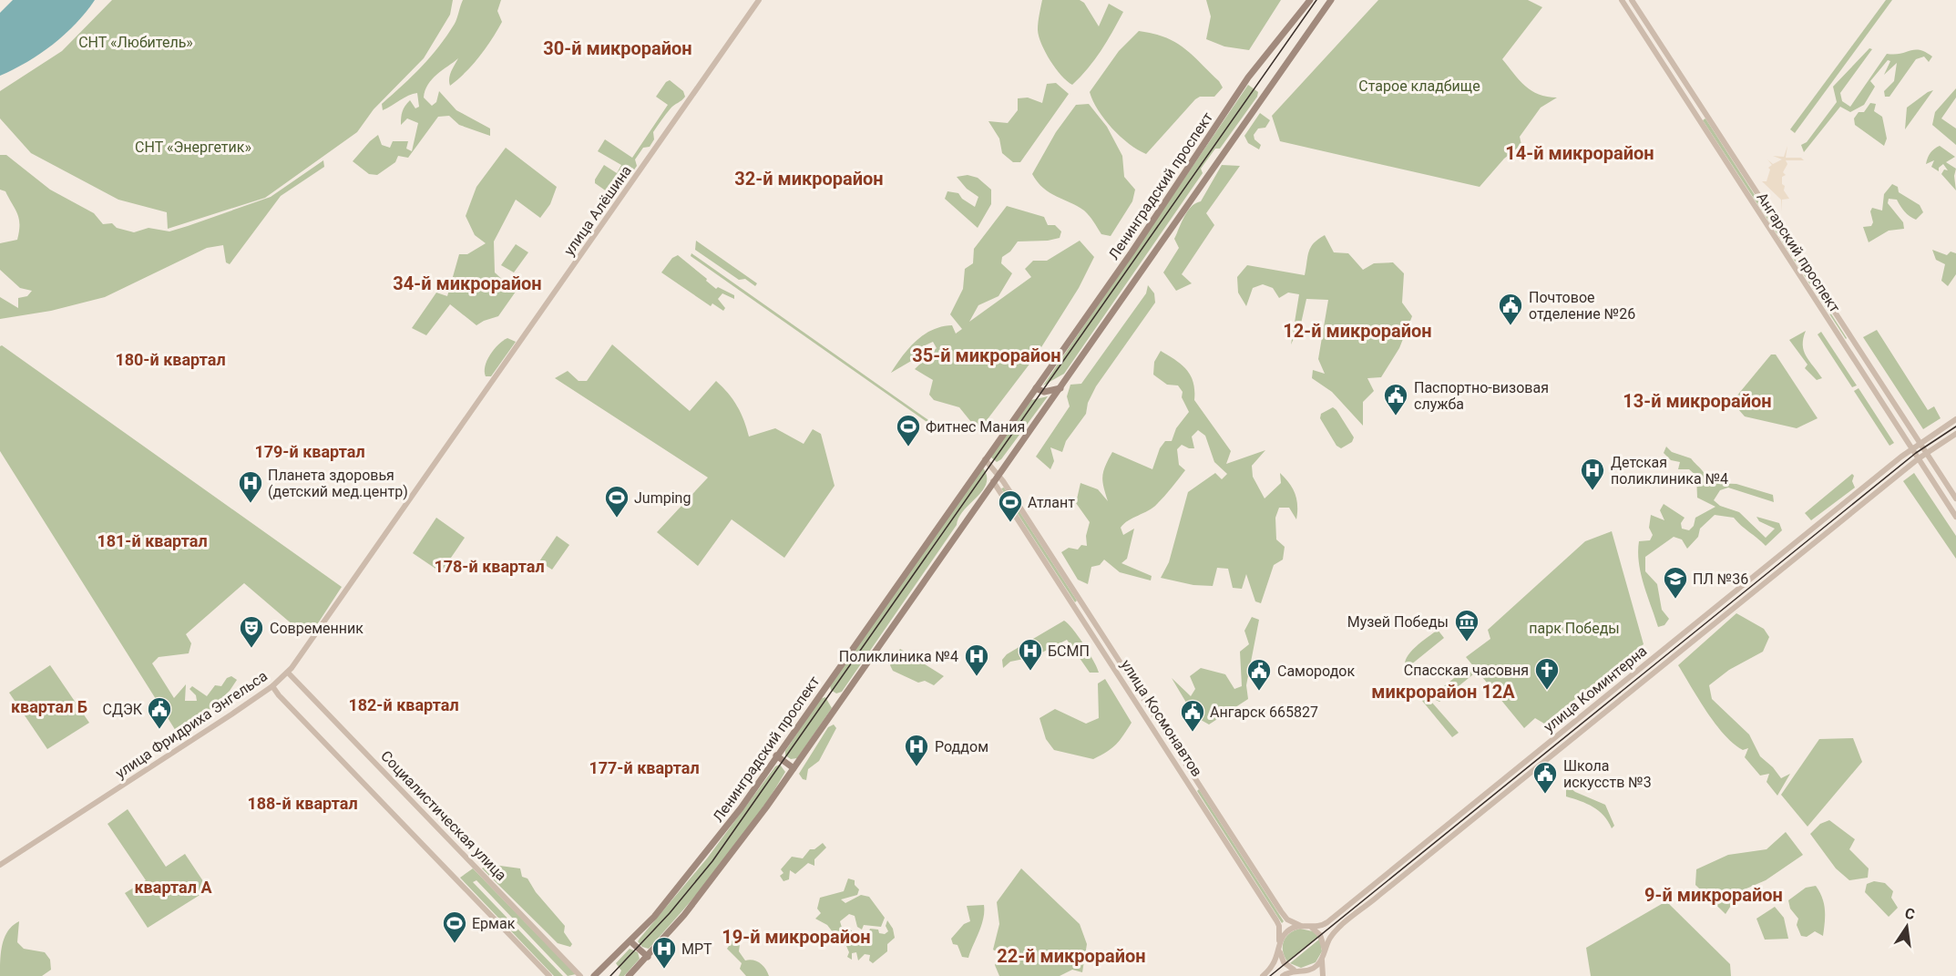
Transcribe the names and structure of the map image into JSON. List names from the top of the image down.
{
  "streets": {
    "main road": ["Ленинградский проспект"],
    "street": [
      "улица Алёшина",
      "Ангарский проспект",
      "улица Коминтерна",
      "улица Космонавтов",
      "улица Фридриха Энгельса",
      "Социалистическая улица"
    ]
  },
  "crossings": [
    ["Ленинградский проспект", "улица Космонавтов"],
    ["улица Алёшина", "улица Фридриха Энгельса"],
    ["Ангарский проспект", "улица Коминтерна"],
    ["улица Коминтерна", "улица Космонавтов"],
    ["улица Фридриха Энгельса", "Социалистическая улица"]
  ],
  "districts": [
    "30-й микрорайон",
    "14-й микрорайон",
    "32-й микрорайон",
    "34-й микрорайон",
    "12-й микрорайон",
    "35-й микрорайон",
    "180-й квартал",
    "13-й микрорайон",
    "179-й квартал",
    "181-й квартал",
    "178-й квартал",
    "микрорайон 12А",
    "182-й квартал",
    "квартал Б",
    "177-й квартал",
    "188-й квартал",
    "квартал А",
    "9-й микрорайон",
    "19-й микрорайон",
    "22-й микрорайон"
  ],
  "parks": [
    "СНТ «Любитель»",
    "Старое кладбище",
    "СНТ «Энергетик»",
    "парк Победы"
  ],
  "places": {
    "public building": [
      "Почтовое отделение №26",
      "Паспортно-визовая служба",
      "Самородок",
      "СДЭК",
      "Ангарск 665827",
      "Школа искусств №3"
    ],
    "sports": [
      "Фитнес Мания",
      "Jumping",
      "Атлант",
      "Ермак"
    ],
    "hospital": [
      "Детская поликлиника №4",
      "Планета здоровья (детский мед.центр)",
      "БСМП",
      "Поликлиника №4",
      "Роддом",
      "МРТ"
    ],
    "school or university": ["ПЛ №36"],
    "museum": ["Музей Победы"],
    "theatre": ["Современник"],
    "church": ["Спасская часовня"]
  },
  "north": "top"
}
